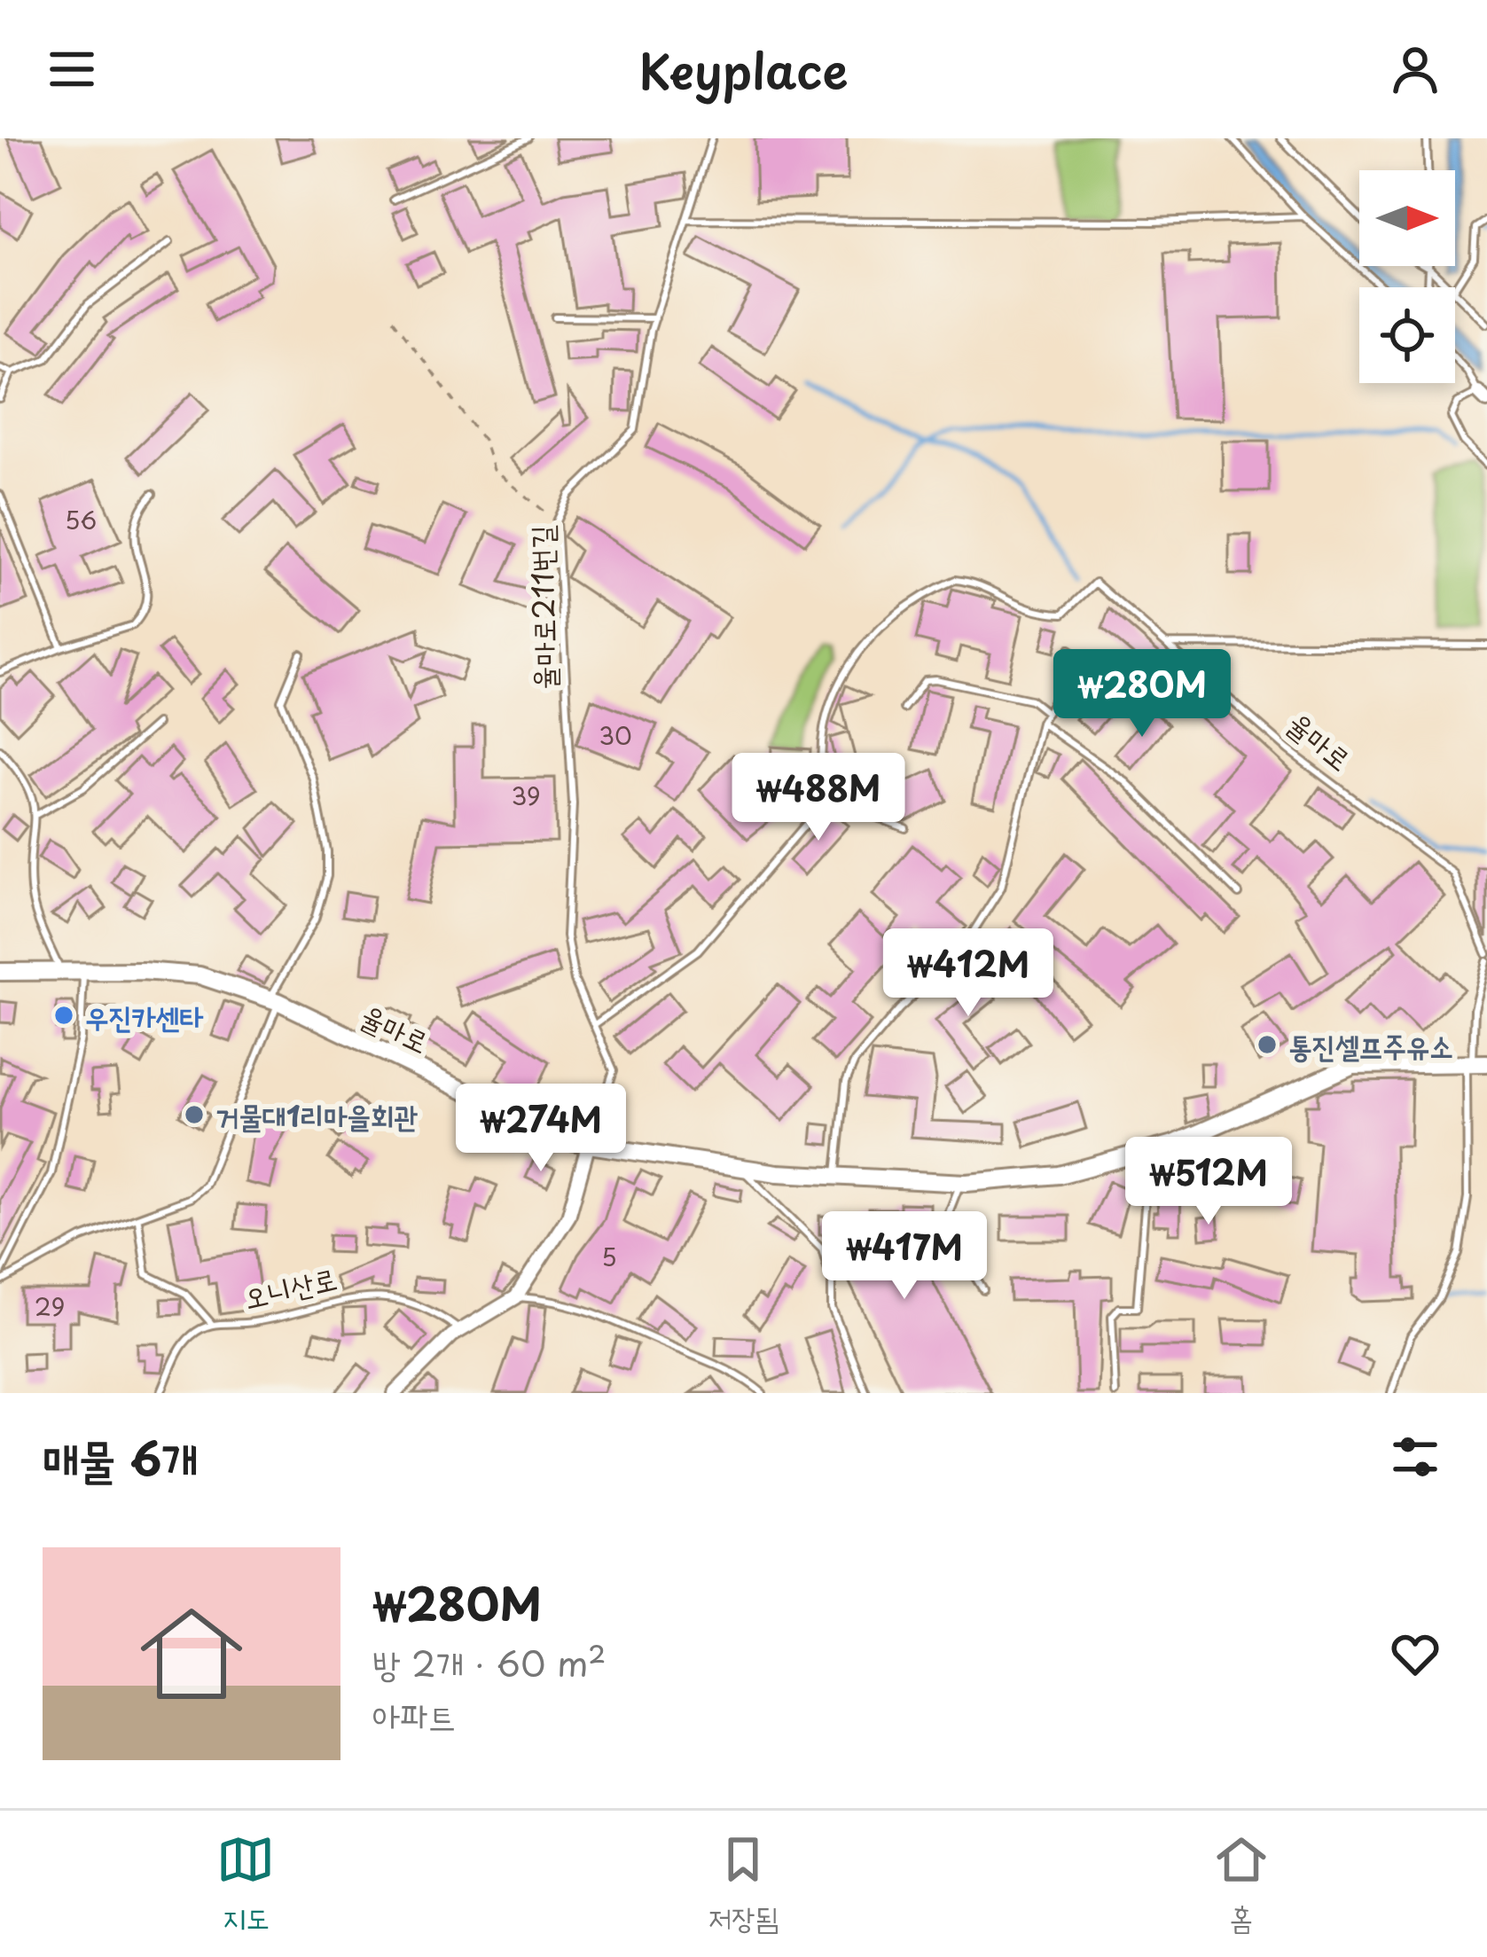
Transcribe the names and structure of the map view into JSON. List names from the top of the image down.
{
  "streets": {
    "street": ["율마로"],
    "lane": ["율마로211번길", "오니산로"]
  },
  "crossings": [
    ["율마로211번길", "율마로"]
  ],
  "places": ["우진카센타", "통진셀프주유소", "거물대1리마을회관"],
  "house_numbers": [
    "56",
    "30",
    "39",
    "5",
    "29"
  ],
  "north": "right",
  "page": {
    "header": "Keyplace",
    "price": [
      "₩280M",
      "₩488M",
      "₩412M",
      "₩274M",
      "₩512M",
      "₩417M"
    ],
    "heading": "매물 6개",
    "list": [
      {
        "name": "₩280M",
        "note": "방 2개 · 60 m² · 아파트"
      }
    ],
    "tabs": ["지도", "저장됨", "홈"]
  }
}
